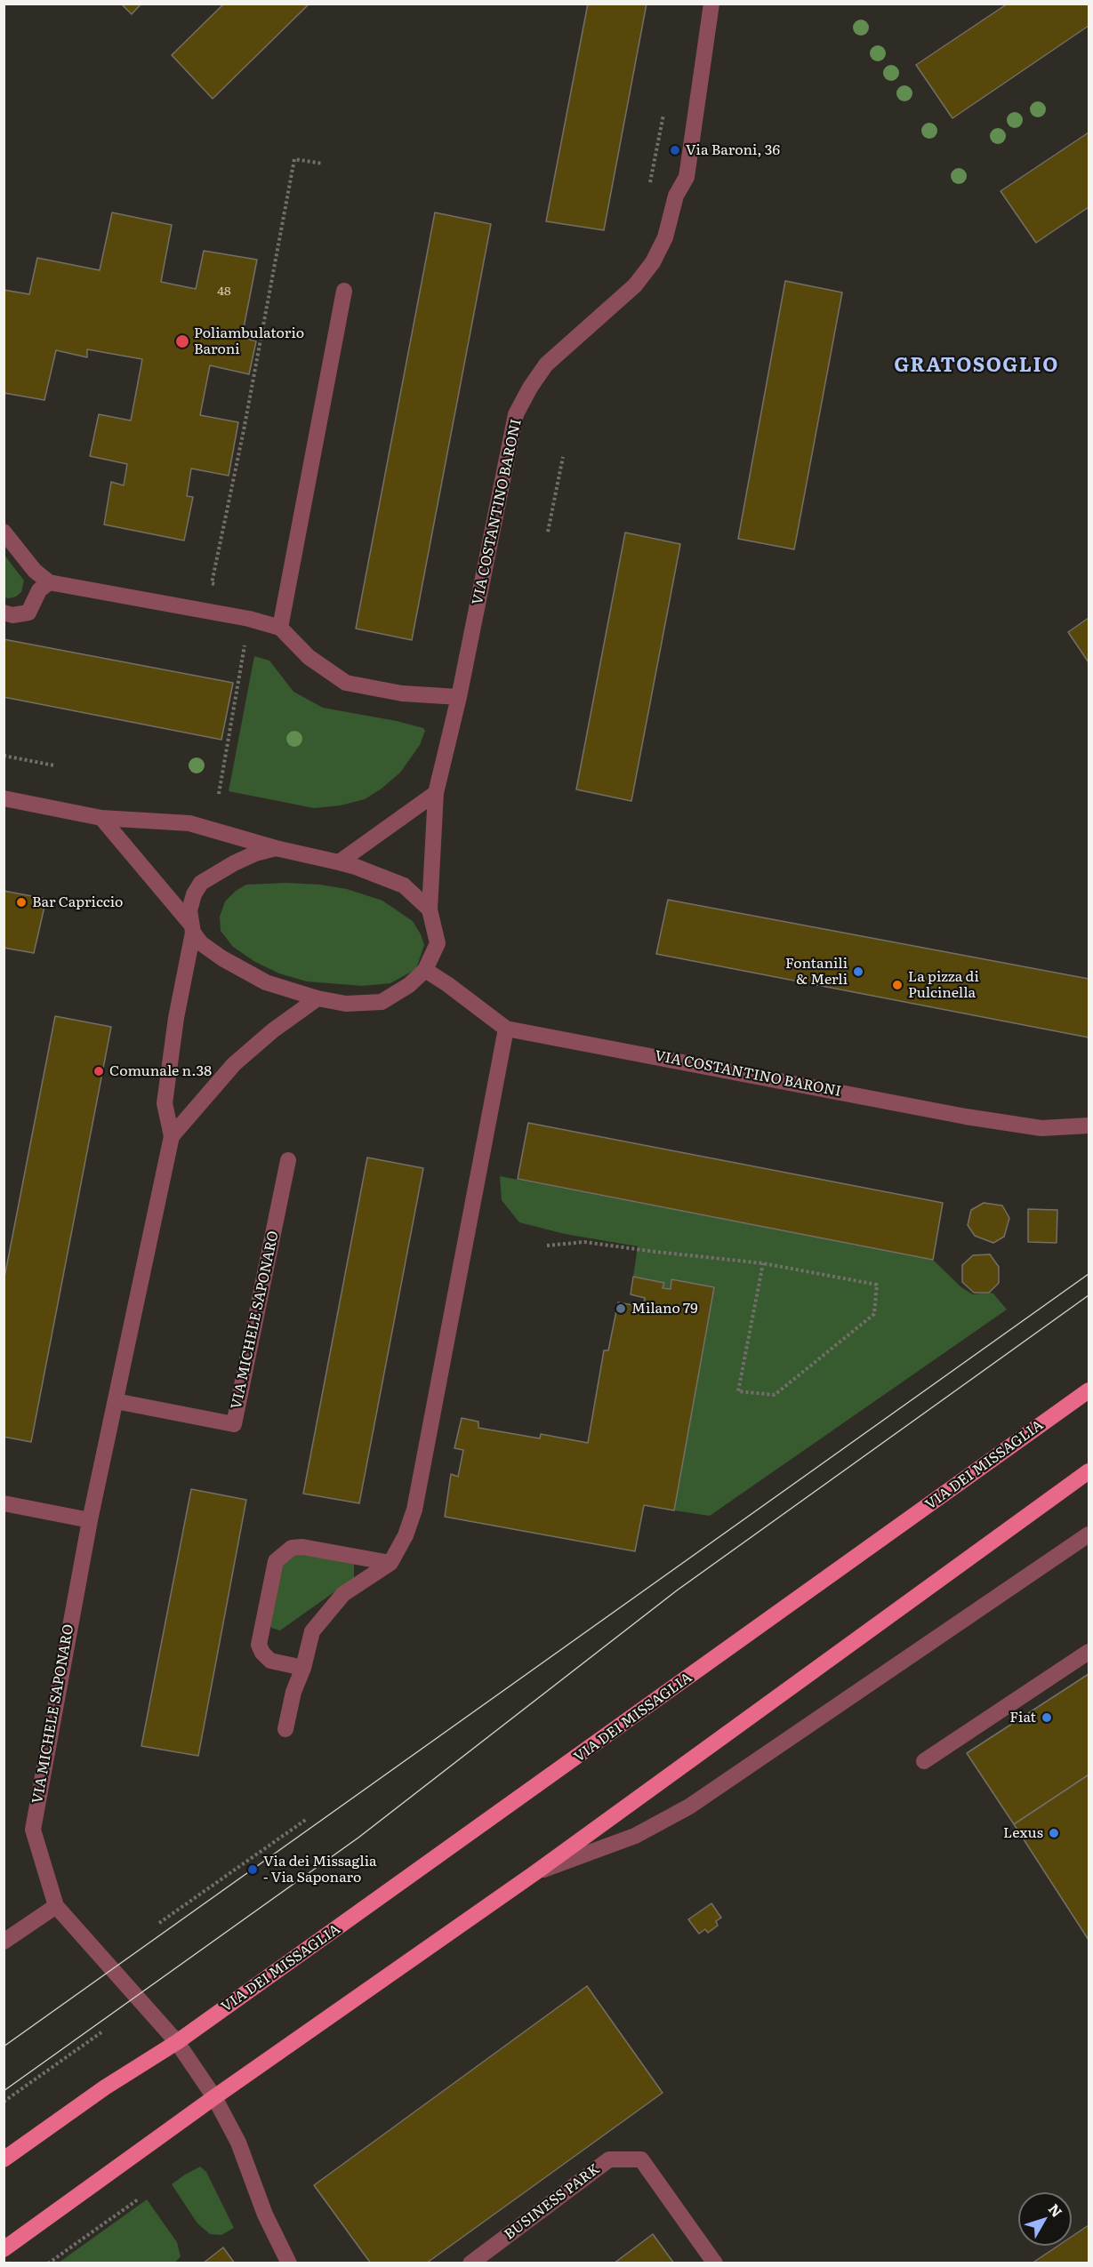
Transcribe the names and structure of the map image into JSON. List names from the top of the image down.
{
  "streets": {
    "main road": ["VIA DEI MISSAGLIA"],
    "street": ["VIA COSTANTINO BARONI", "VIA MICHELE SAPONARO", "BUSINESS PARK"]
  },
  "crossings": [
    ["VIA COSTANTINO BARONI", "VIA MICHELE SAPONARO"],
    ["VIA MICHELE SAPONARO", "VIA DEI MISSAGLIA"]
  ],
  "districts": ["GRATOSOGLIO"],
  "places": [
    "Via Baroni, 36",
    "Poliambulatorio Baroni",
    "Bar Capriccio",
    "Fontanili & Merli",
    "La pizza di Pulcinella",
    "Comunale n.38",
    "Milano 79",
    "Fiat",
    "Lexus",
    "Via dei Missaglia - Via Saponaro"
  ],
  "house_numbers": ["48"],
  "north": "top right"
}
